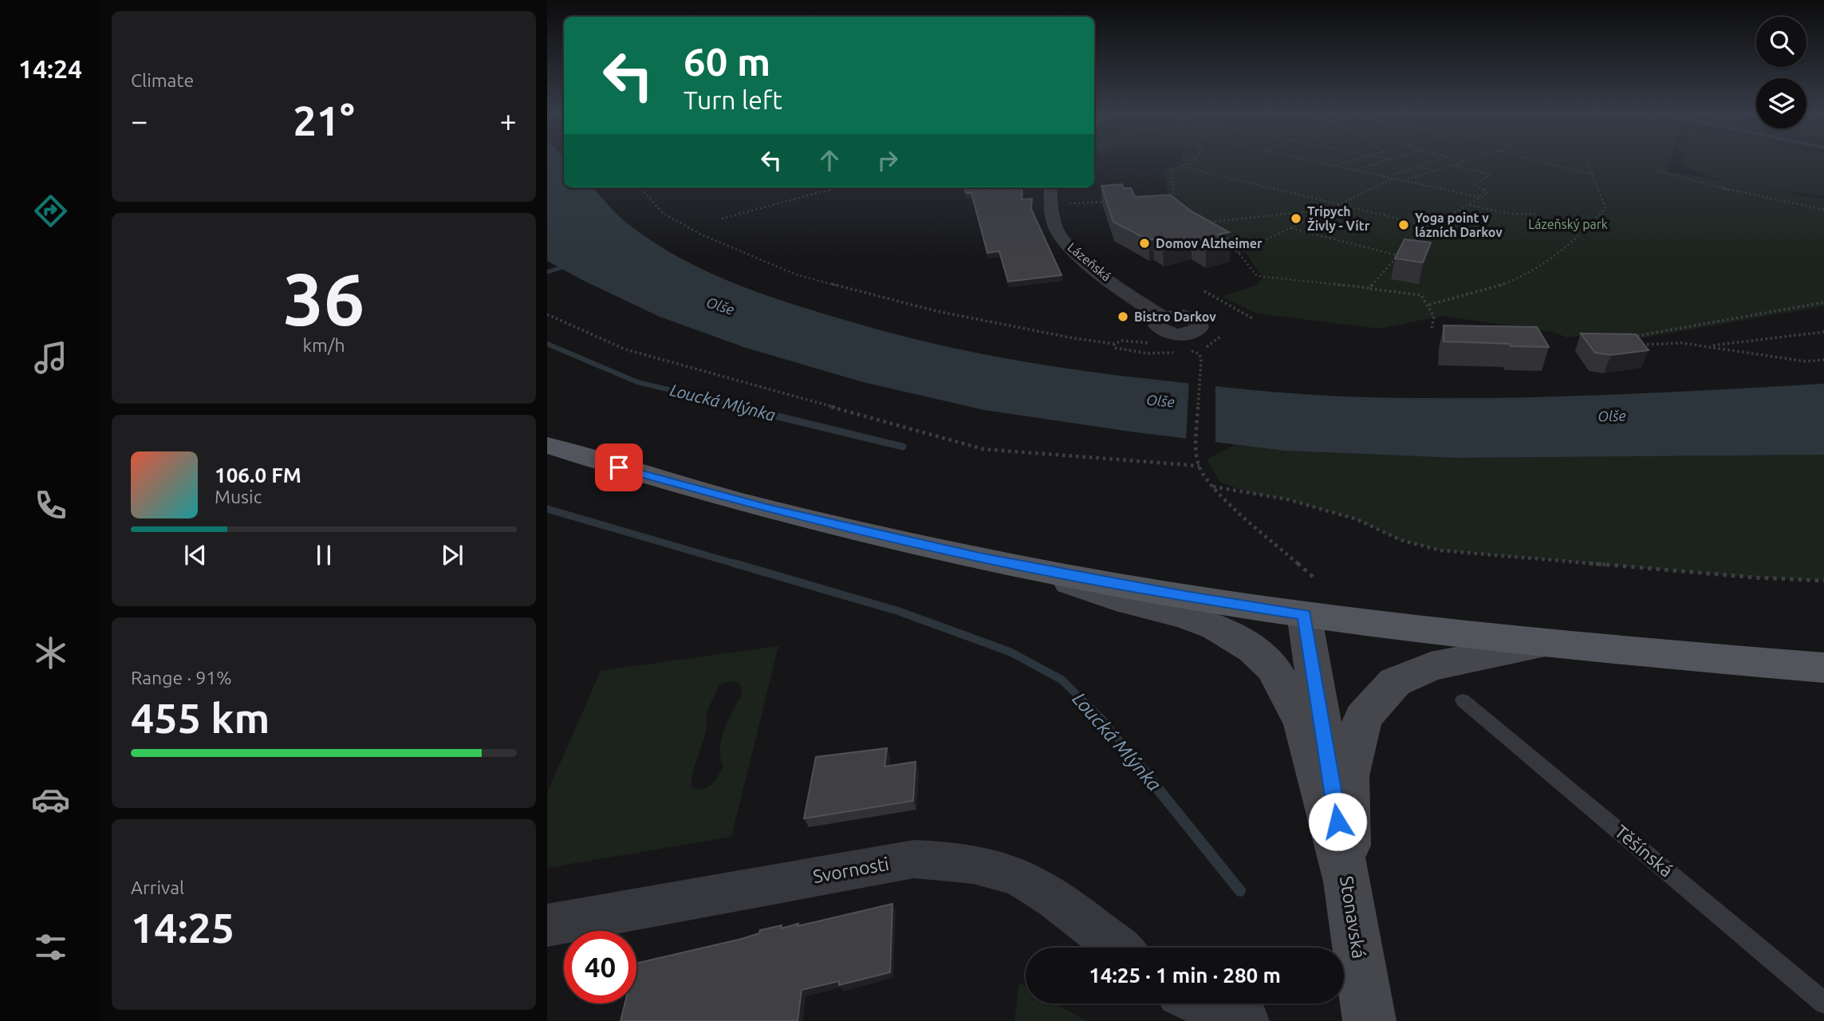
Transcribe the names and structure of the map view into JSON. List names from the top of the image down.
{
  "streets": {
    "street": ["Lázeňská", "Svornosti", "Stonavská"],
    "lane": ["Těšínská"]
  },
  "water": ["Olše", "Loucká Mlýnka"],
  "parks": ["Lázeňský park"],
  "places": [
    "Tripych Živly - Vítr",
    "Yoga point v lázních Darkov",
    "Domov Alzheimer",
    "Bistro Darkov"
  ],
  "page": {
    "tabs": "14:24",
    "tile": [
      "Climate",
      ["36", "km/h"],
      ["Range · 91%", "455 km"],
      ["Arrival", "14:25"]
    ],
    "turn": ["60 m", "Turn left"],
    "heat": ["−", "21°", "+"],
    "song": ["106.0 FM", "Music"],
    "limit": "40",
    "trip": "14:25 · 1 min · 280 m"
  }
}
